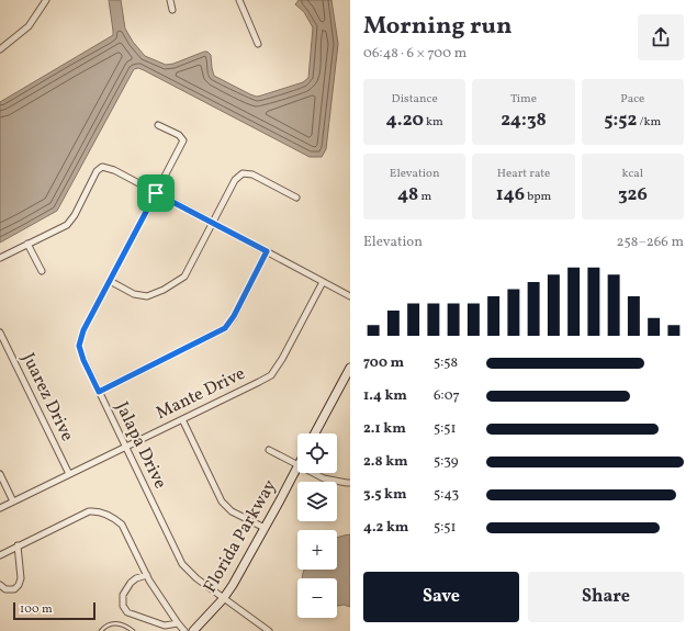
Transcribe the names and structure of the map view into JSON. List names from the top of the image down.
{
  "streets": {
    "street": [
      "Mante Drive",
      "Juarez Drive",
      "Jalapa Drive",
      "Florida Parkway"
    ]
  },
  "crossings": [
    ["Mante Drive", "Juarez Drive"],
    ["Mante Drive", "Jalapa Drive"],
    ["Jalapa Drive", "Florida Parkway"]
  ],
  "scale_bar": "100 m",
  "page": {
    "heading": ["Morning run", "06:48 · 6 × 700 m"],
    "stats": [
      ["Distance", "4.20 km"],
      ["Time", "24:38"],
      ["Pace", "5:52 /km"],
      ["Elevation", "48 m"],
      ["Heart rate", "146 bpm"],
      ["kcal", "326"]
    ],
    "chart": ["Elevation", "258–266 m"],
    "list": [
      {
        "name": "700 m",
        "note": "5:58"
      },
      {
        "name": "1.4 km",
        "note": "6:07"
      },
      {
        "name": "2.1 km",
        "note": "5:51"
      },
      {
        "name": "2.8 km",
        "note": "5:39"
      },
      {
        "name": "3.5 km",
        "note": "5:43"
      },
      {
        "name": "4.2 km",
        "note": "5:51"
      }
    ],
    "map_buttons": ["+", "−"],
    "buttons": ["Save", "Share"],
    "scale": "100 m"
  }
}
